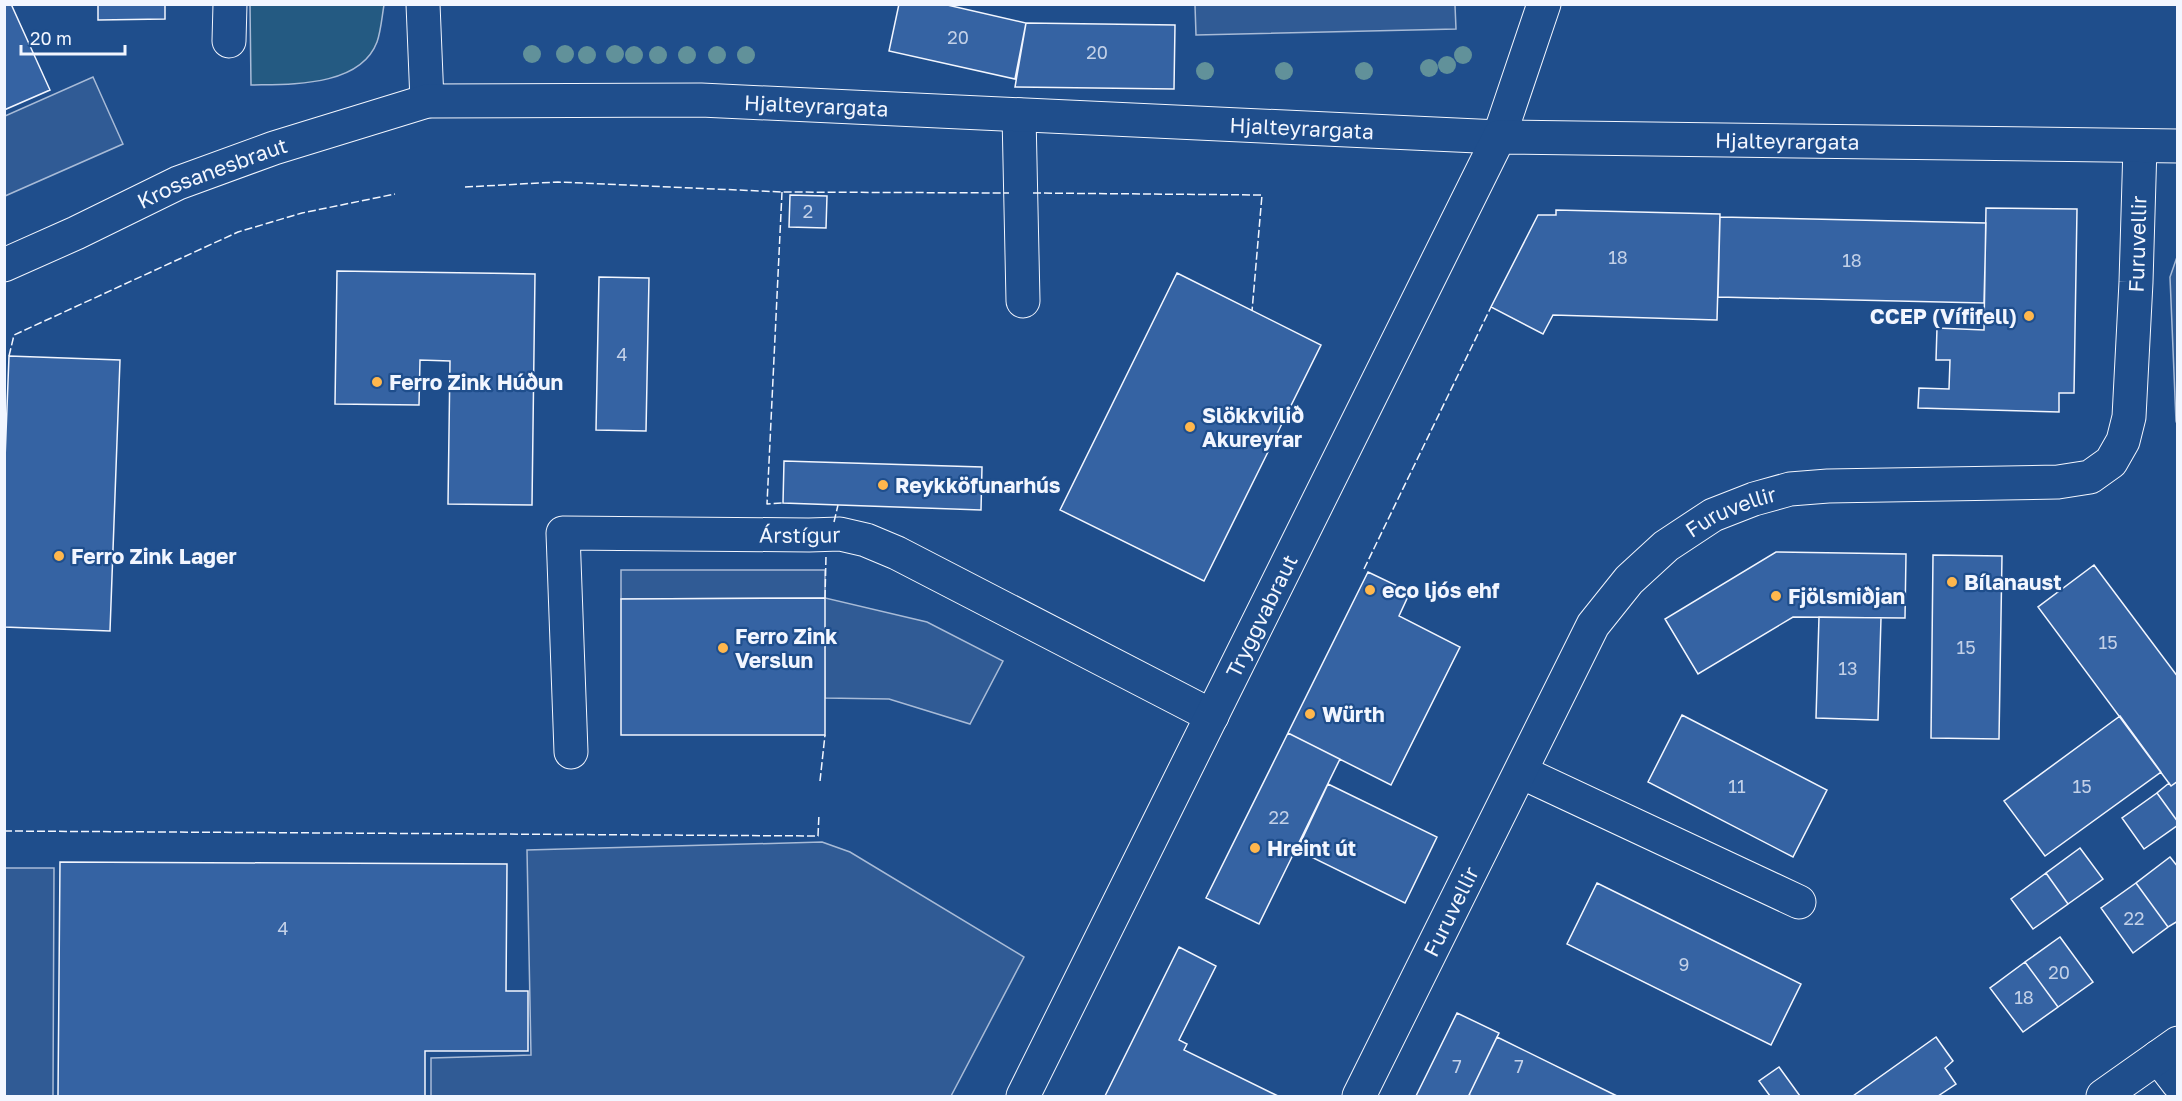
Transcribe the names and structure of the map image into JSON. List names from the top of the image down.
{
  "streets": {
    "street": [
      "Hjalteyrargata",
      "Krossanesbraut",
      "Furuvellir",
      "Árstígur",
      "Tryggvabraut"
    ]
  },
  "crossings": [
    ["Hjalteyrargata", "Krossanesbraut"],
    ["Hjalteyrargata", "Furuvellir"],
    ["Hjalteyrargata", "Tryggvabraut"],
    ["Árstígur", "Tryggvabraut"]
  ],
  "places": [
    "CCEP (Vífifell)",
    "Ferro Zink Húðun",
    "Slökkvilið Akureyrar",
    "Reykköfunarhús",
    "Ferro Zink Lager",
    "Bílanaust",
    "eco ljós ehf",
    "Fjölsmiðjan",
    "Ferro Zink Verslun",
    "Würth",
    "Hreint út"
  ],
  "house_numbers": [
    "20",
    "20",
    "2",
    "18",
    "18",
    "4",
    "15",
    "15",
    "13",
    "11",
    "15",
    "22",
    "22",
    "4",
    "9",
    "20",
    "18",
    "7",
    "7"
  ],
  "scale_bar": "20 m"
}
